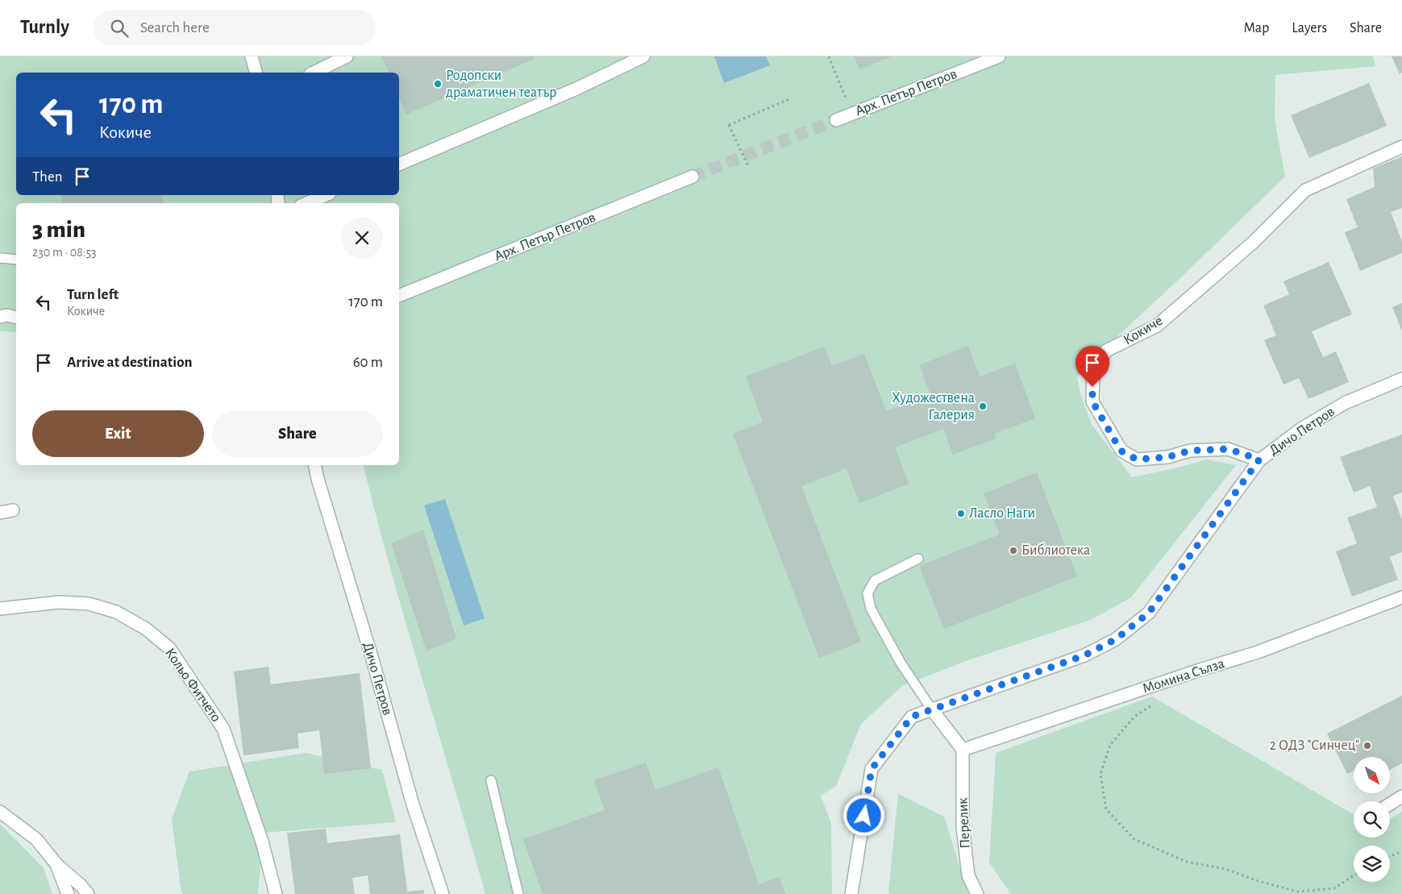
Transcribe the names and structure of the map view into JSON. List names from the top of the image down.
{
  "streets": {
    "street": [
      "Арх. Петър Петров",
      "Кокиче",
      "Дичо Петров",
      "Момина Сълза",
      "Кольо Фитчето",
      "Перелик"
    ]
  },
  "crossings": [
    ["Кокиче", "Дичо Петров"],
    ["Момина Сълза", "Перелик"]
  ],
  "places": [
    "Родопски драматичен театър",
    "Художествена Галерия",
    "Ласло Наги",
    "Библиотека",
    "2 ОДЗ \"Синчец\""
  ],
  "north": "bottom right",
  "page": {
    "header": "Turnly",
    "search": "Search here",
    "nav": ["Map", "Layers", "Share"],
    "turn": ["170 m", "Кокиче"],
    "then": "Then",
    "heading": ["3 min", "230 m · 08:53"],
    "list": [
      {
        "name": "Turn left",
        "note": "Кокиче",
        "value": "170 m"
      },
      {
        "name": "Arrive at destination",
        "value": "60 m"
      }
    ],
    "buttons": ["Exit", "Share"]
  }
}
